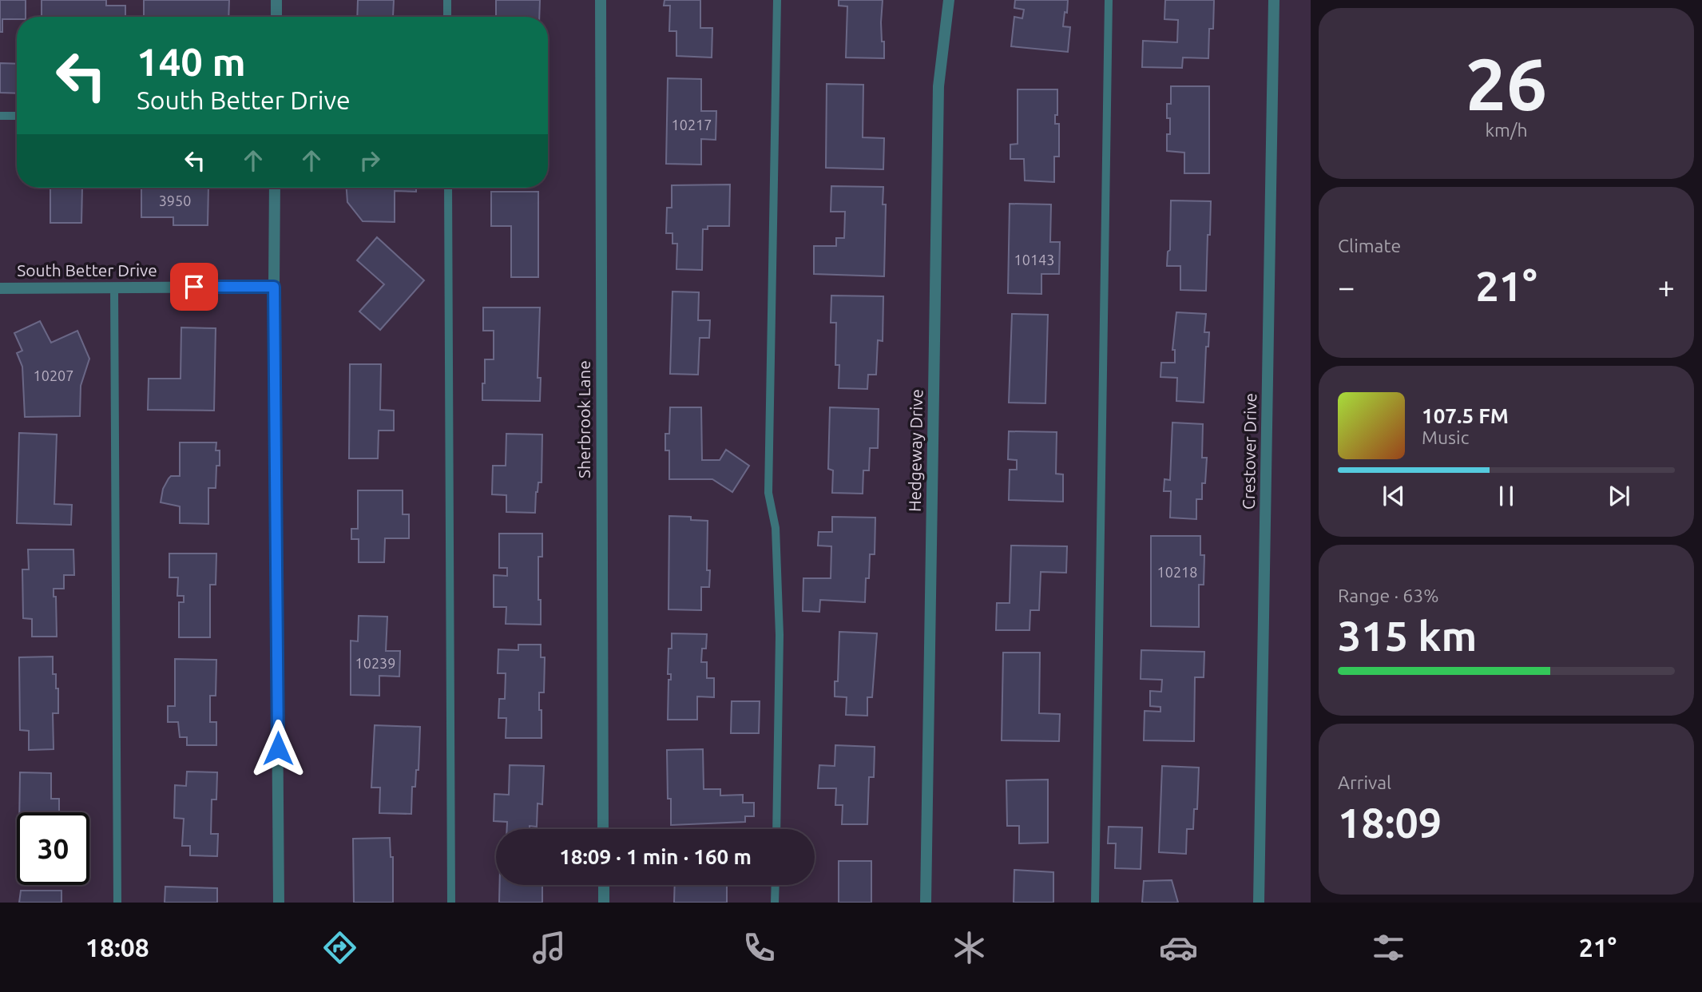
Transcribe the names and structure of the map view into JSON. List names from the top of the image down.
{
  "streets": {
    "street": [
      "South Better Drive",
      "Sherbrook Lane",
      "Hedgeway Drive",
      "Crestover Drive"
    ]
  },
  "house_numbers": [
    "10217",
    "3950",
    "10143",
    "10207",
    "10218",
    "10239"
  ],
  "page": {
    "tile": [
      ["26", "km/h"],
      "Climate",
      ["Range · 63%", "315 km"],
      ["Arrival", "18:09"]
    ],
    "turn": ["140 m", "South Better Drive"],
    "heat": ["−", "21°", "+"],
    "song": ["107.5 FM", "Music"],
    "limit": "30",
    "trip": "18:09 · 1 min · 160 m",
    "tabs": ["18:08", "21°"]
  }
}
